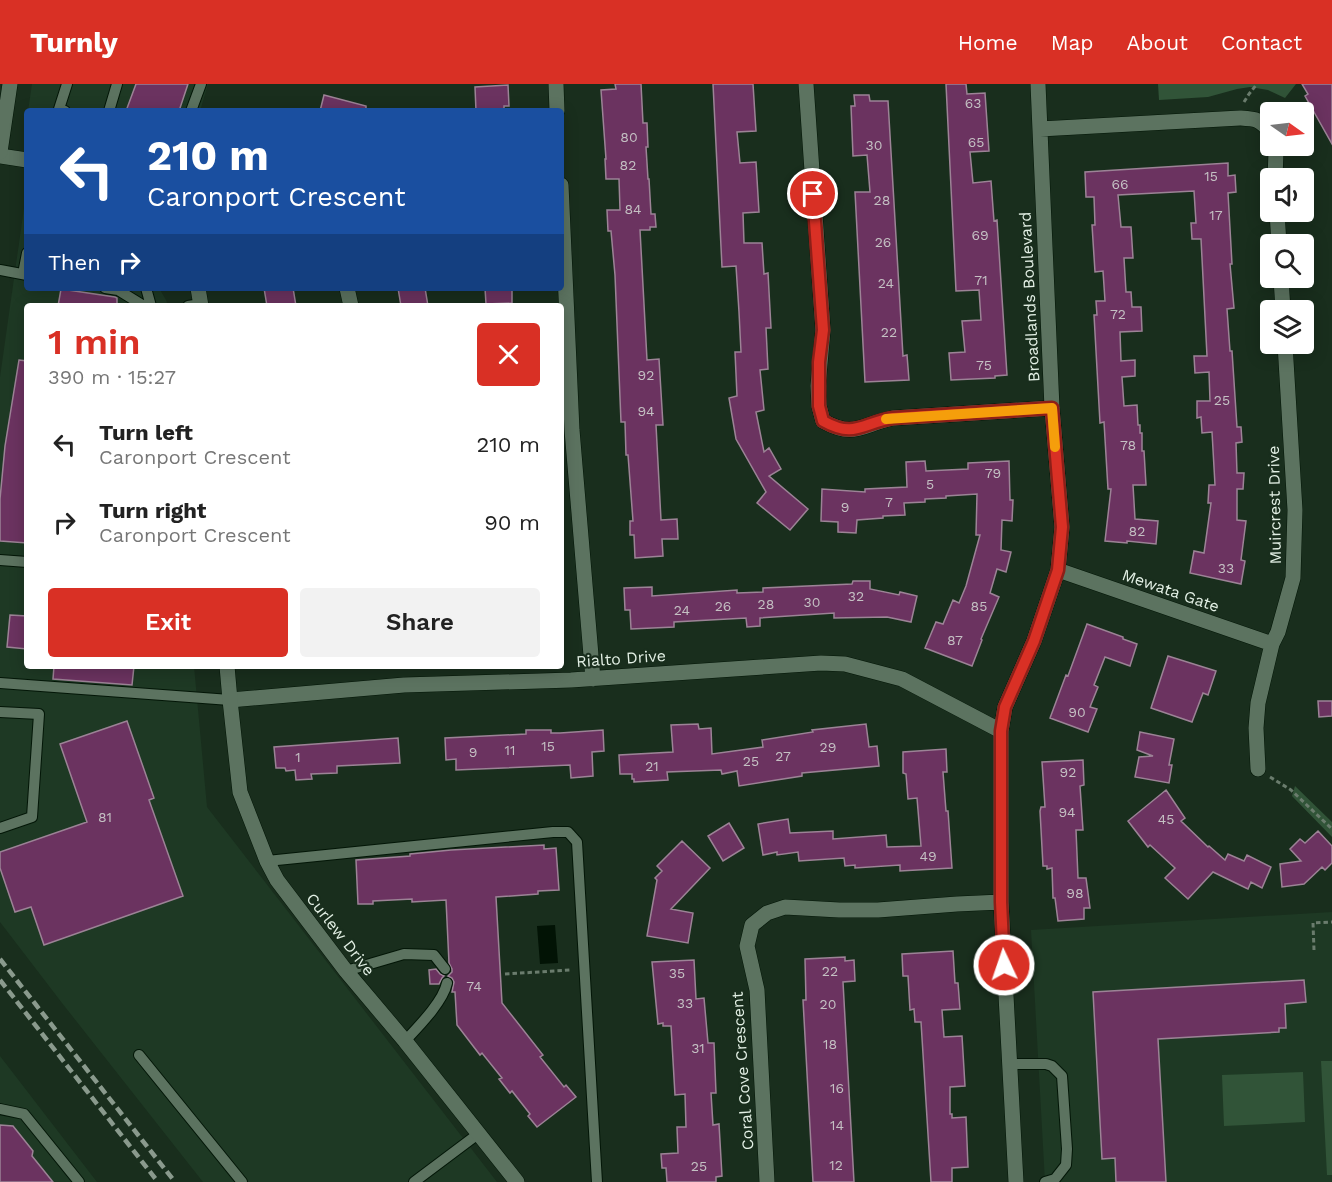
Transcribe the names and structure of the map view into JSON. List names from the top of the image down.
{
  "streets": {
    "street": [
      "Broadlands Boulevard",
      "Muircrest Drive",
      "Mewata Gate",
      "Rialto Drive",
      "Curlew Drive",
      "Coral Cove Crescent"
    ]
  },
  "crossings": [
    ["Broadlands Boulevard", "Mewata Gate"],
    ["Broadlands Boulevard", "Rialto Drive"],
    ["Broadlands Boulevard", "Coral Cove Crescent"],
    ["Muircrest Drive", "Mewata Gate"],
    ["Rialto Drive", "Curlew Drive"]
  ],
  "house_numbers": [
    "63",
    "80",
    "65",
    "30",
    "82",
    "15",
    "66",
    "28",
    "84",
    "17",
    "69",
    "26",
    "71",
    "24",
    "72",
    "22",
    "75",
    "92",
    "25",
    "94",
    "78",
    "79",
    "5",
    "7",
    "9",
    "82",
    "33",
    "32",
    "30",
    "28",
    "26",
    "85",
    "24",
    "87",
    "90",
    "15",
    "29",
    "11",
    "9",
    "27",
    "1",
    "25",
    "21",
    "92",
    "94",
    "81",
    "45",
    "49",
    "98",
    "22",
    "35",
    "74",
    "33",
    "20",
    "18",
    "31",
    "16",
    "14",
    "12",
    "25"
  ],
  "north": "right",
  "page": {
    "header": "Turnly",
    "nav": [
      "Home",
      "Map",
      "About",
      "Contact"
    ],
    "turn": ["210 m", "Caronport Crescent"],
    "then": "Then",
    "heading": ["1 min", "390 m · 15:27"],
    "list": [
      {
        "name": "Turn left",
        "note": "Caronport Crescent",
        "value": "210 m"
      },
      {
        "name": "Turn right",
        "note": "Caronport Crescent",
        "value": "90 m"
      }
    ],
    "buttons": ["Exit", "Share"]
  }
}
